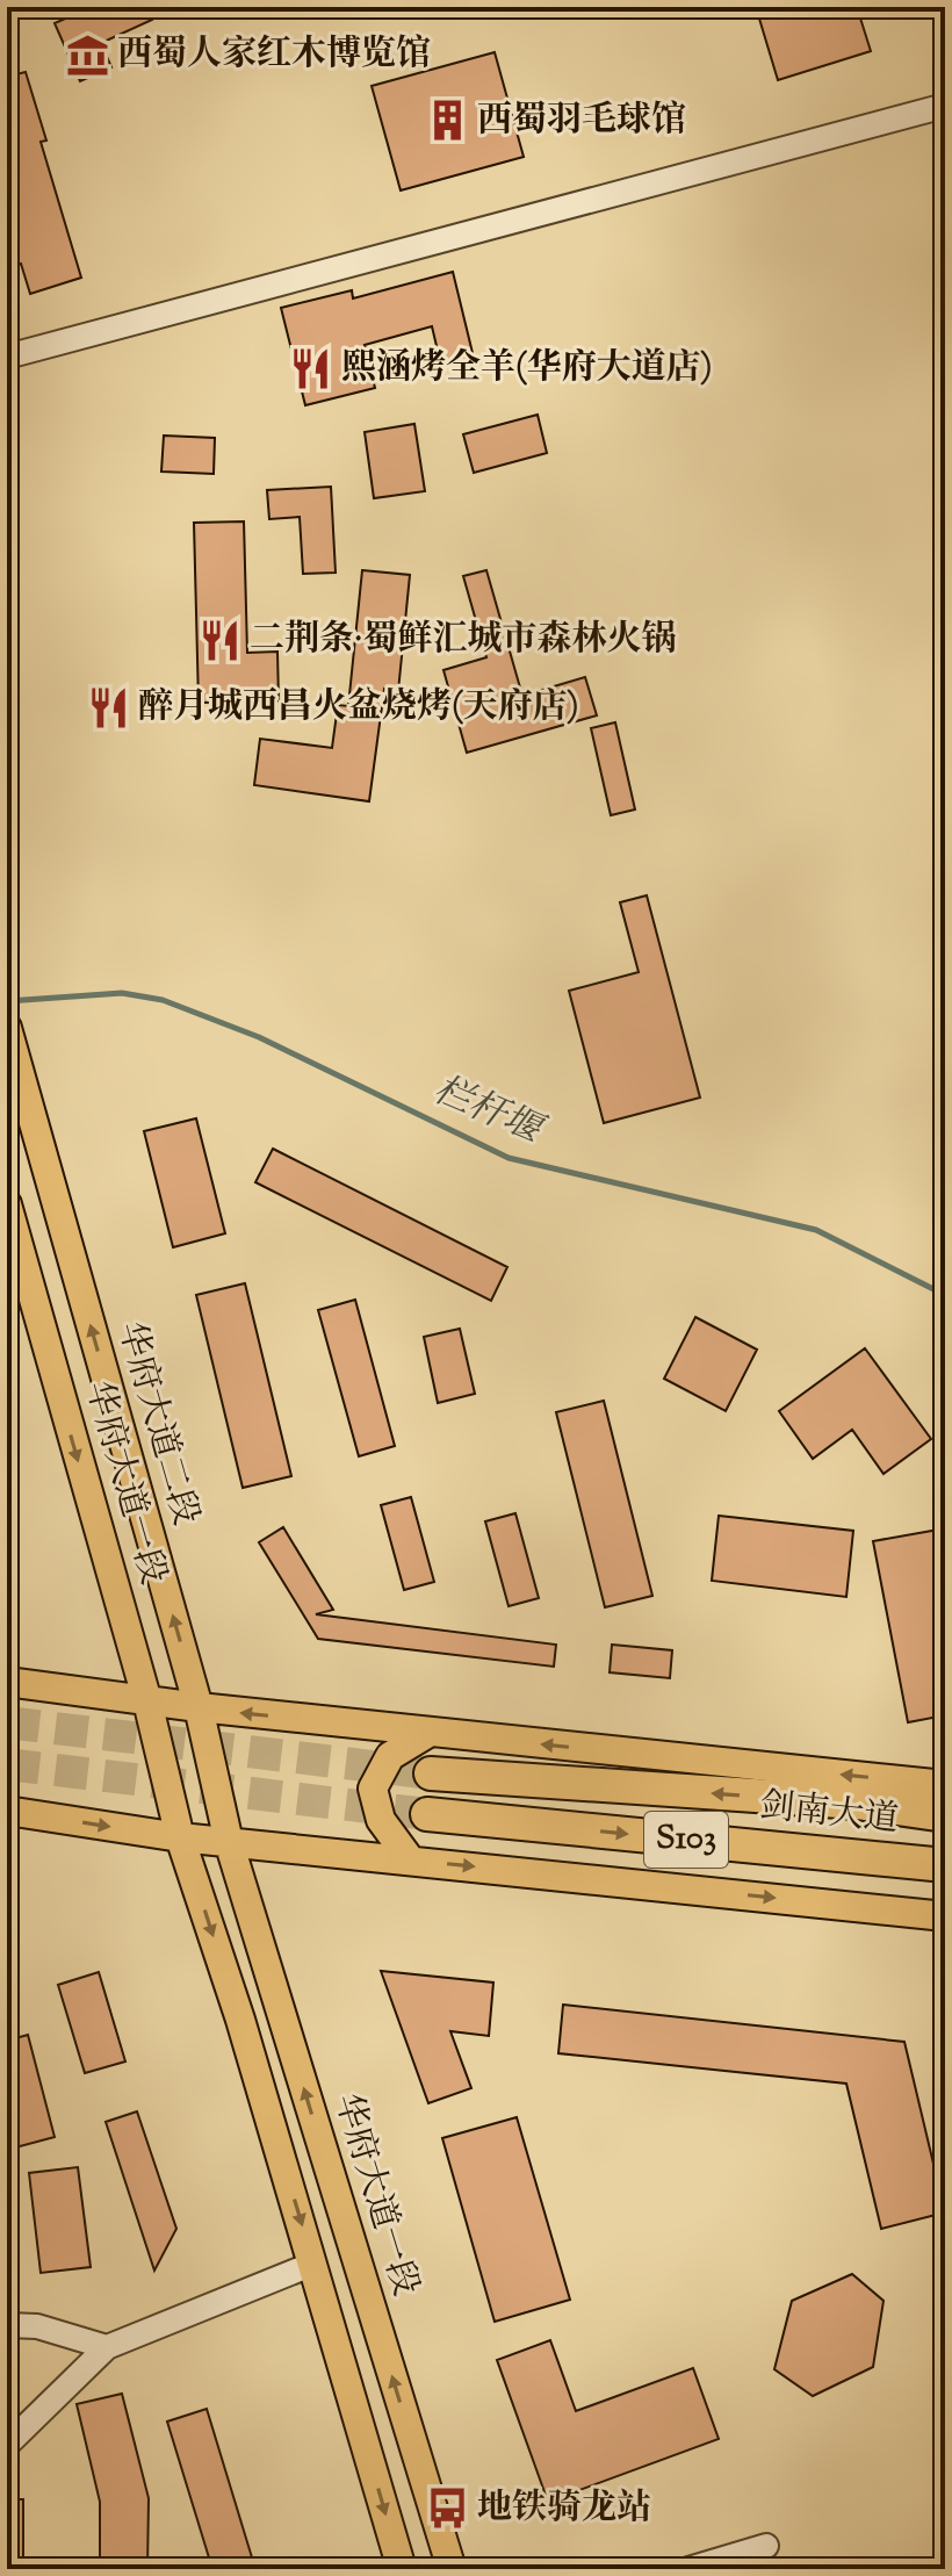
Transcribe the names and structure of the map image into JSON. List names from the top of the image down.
{
  "streets": {
    "highway": ["剑南大道", "S103"],
    "main road": ["华府大道二段", "华府大道一段"]
  },
  "crossings": [
    ["华府大道二段", "华府大道一段"]
  ],
  "one_way": ["华府大道二段"],
  "water": ["栏杆堰"],
  "places": {
    "museum": ["西蜀人家红木博览馆"],
    "building": ["西蜀羽毛球馆"],
    "restaurant": ["熙涵烤全羊(华府大道店)", "二荆条·蜀鲜汇城市森林火锅", "醉月城西昌火盆烧烤(天府店)"],
    "bus stop": ["地铁骑龙站"]
  }
}
